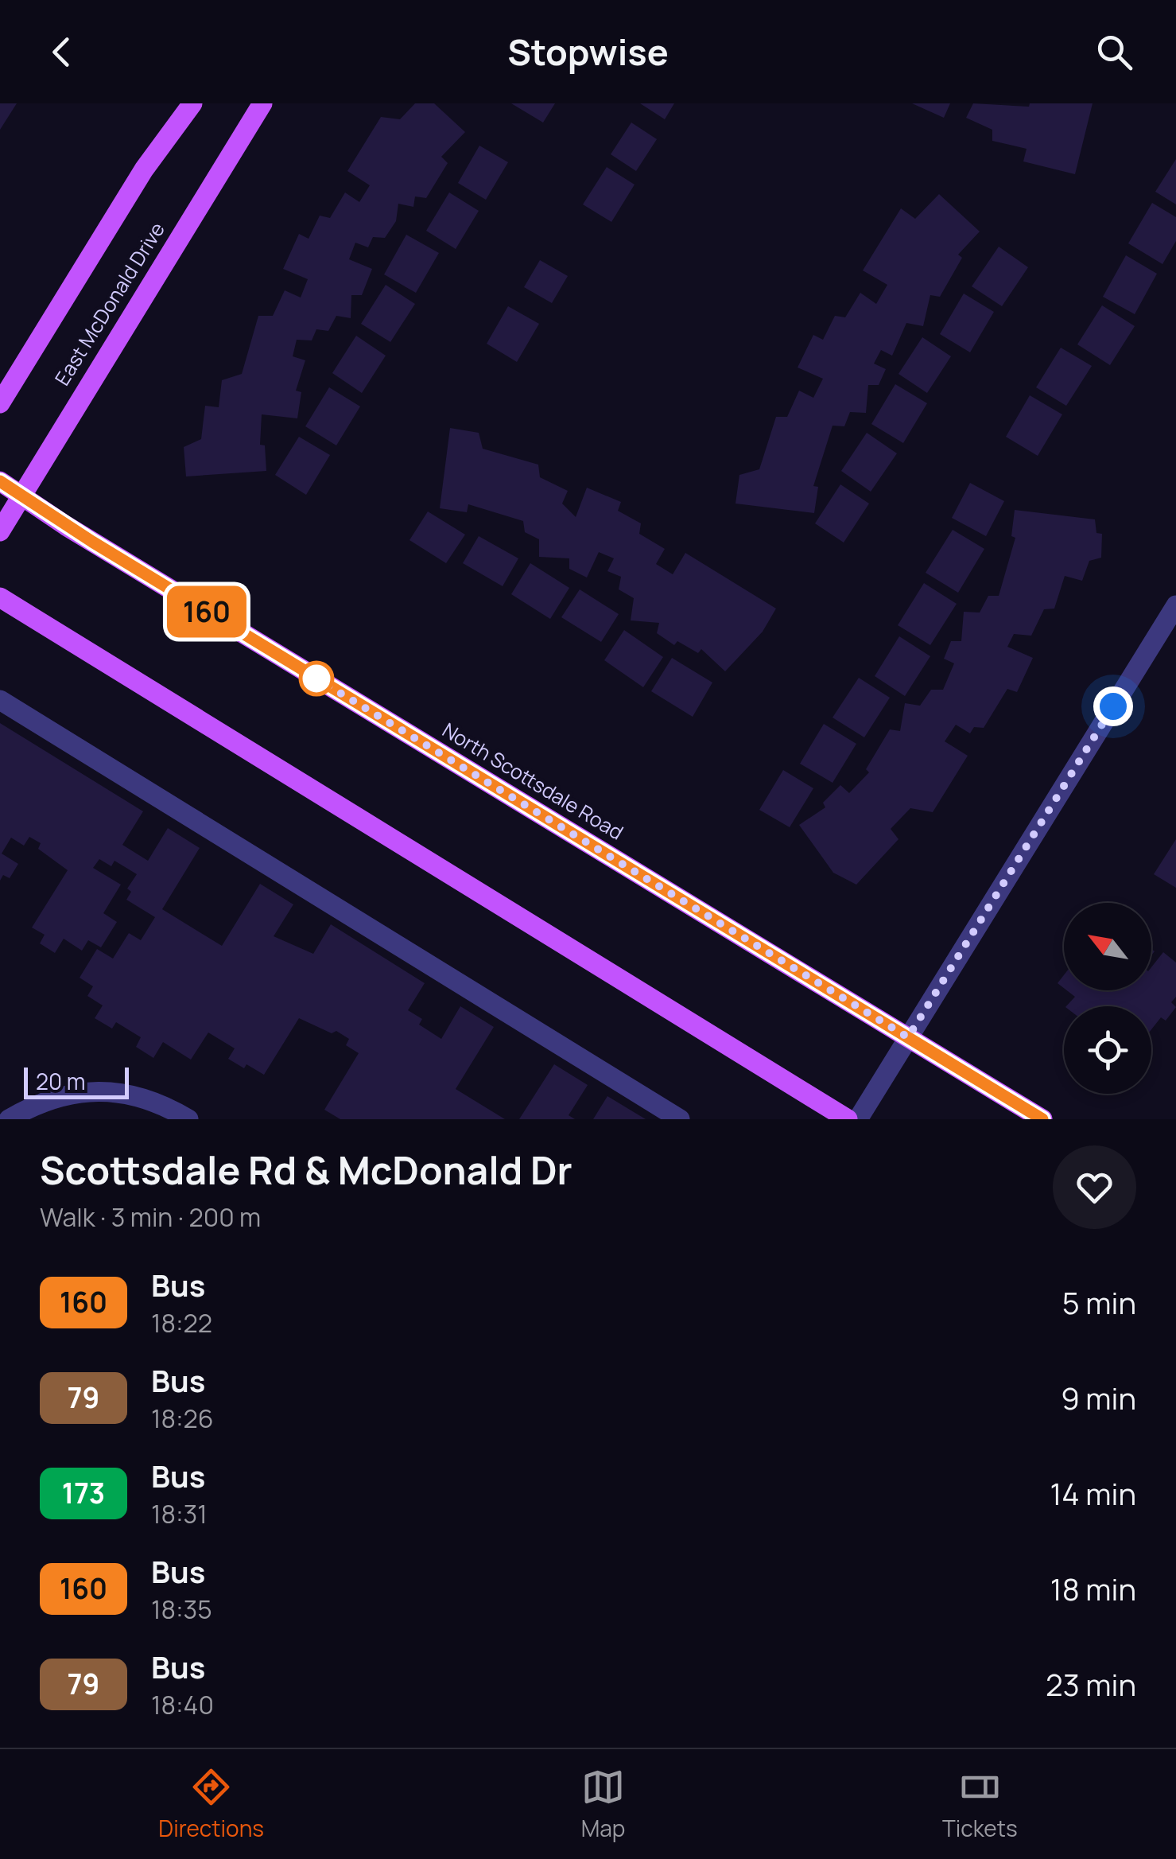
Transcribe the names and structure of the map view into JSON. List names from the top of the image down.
{
  "streets": {
    "main road": ["East McDonald Drive", "North Scottsdale Road"]
  },
  "crossings": [
    ["East McDonald Drive", "North Scottsdale Road"]
  ],
  "lines": ["bus line 160"],
  "scale_bar": "20 m",
  "north": "top left",
  "page": {
    "header": "Stopwise",
    "on_map": "160",
    "scale": "20 m",
    "heading": ["Scottsdale Rd & McDonald Dr", "Walk · 3 min · 200 m"],
    "list": [
      {
        "mark": "160",
        "name": "Bus",
        "note": "18:22",
        "value": "5 min"
      },
      {
        "mark": "79",
        "name": "Bus",
        "note": "18:26",
        "value": "9 min"
      },
      {
        "mark": "173",
        "name": "Bus",
        "note": "18:31",
        "value": "14 min"
      },
      {
        "mark": "160",
        "name": "Bus",
        "note": "18:35",
        "value": "18 min"
      },
      {
        "mark": "79",
        "name": "Bus",
        "note": "18:40",
        "value": "23 min"
      }
    ],
    "tabs": ["Directions", "Map", "Tickets"]
  }
}
